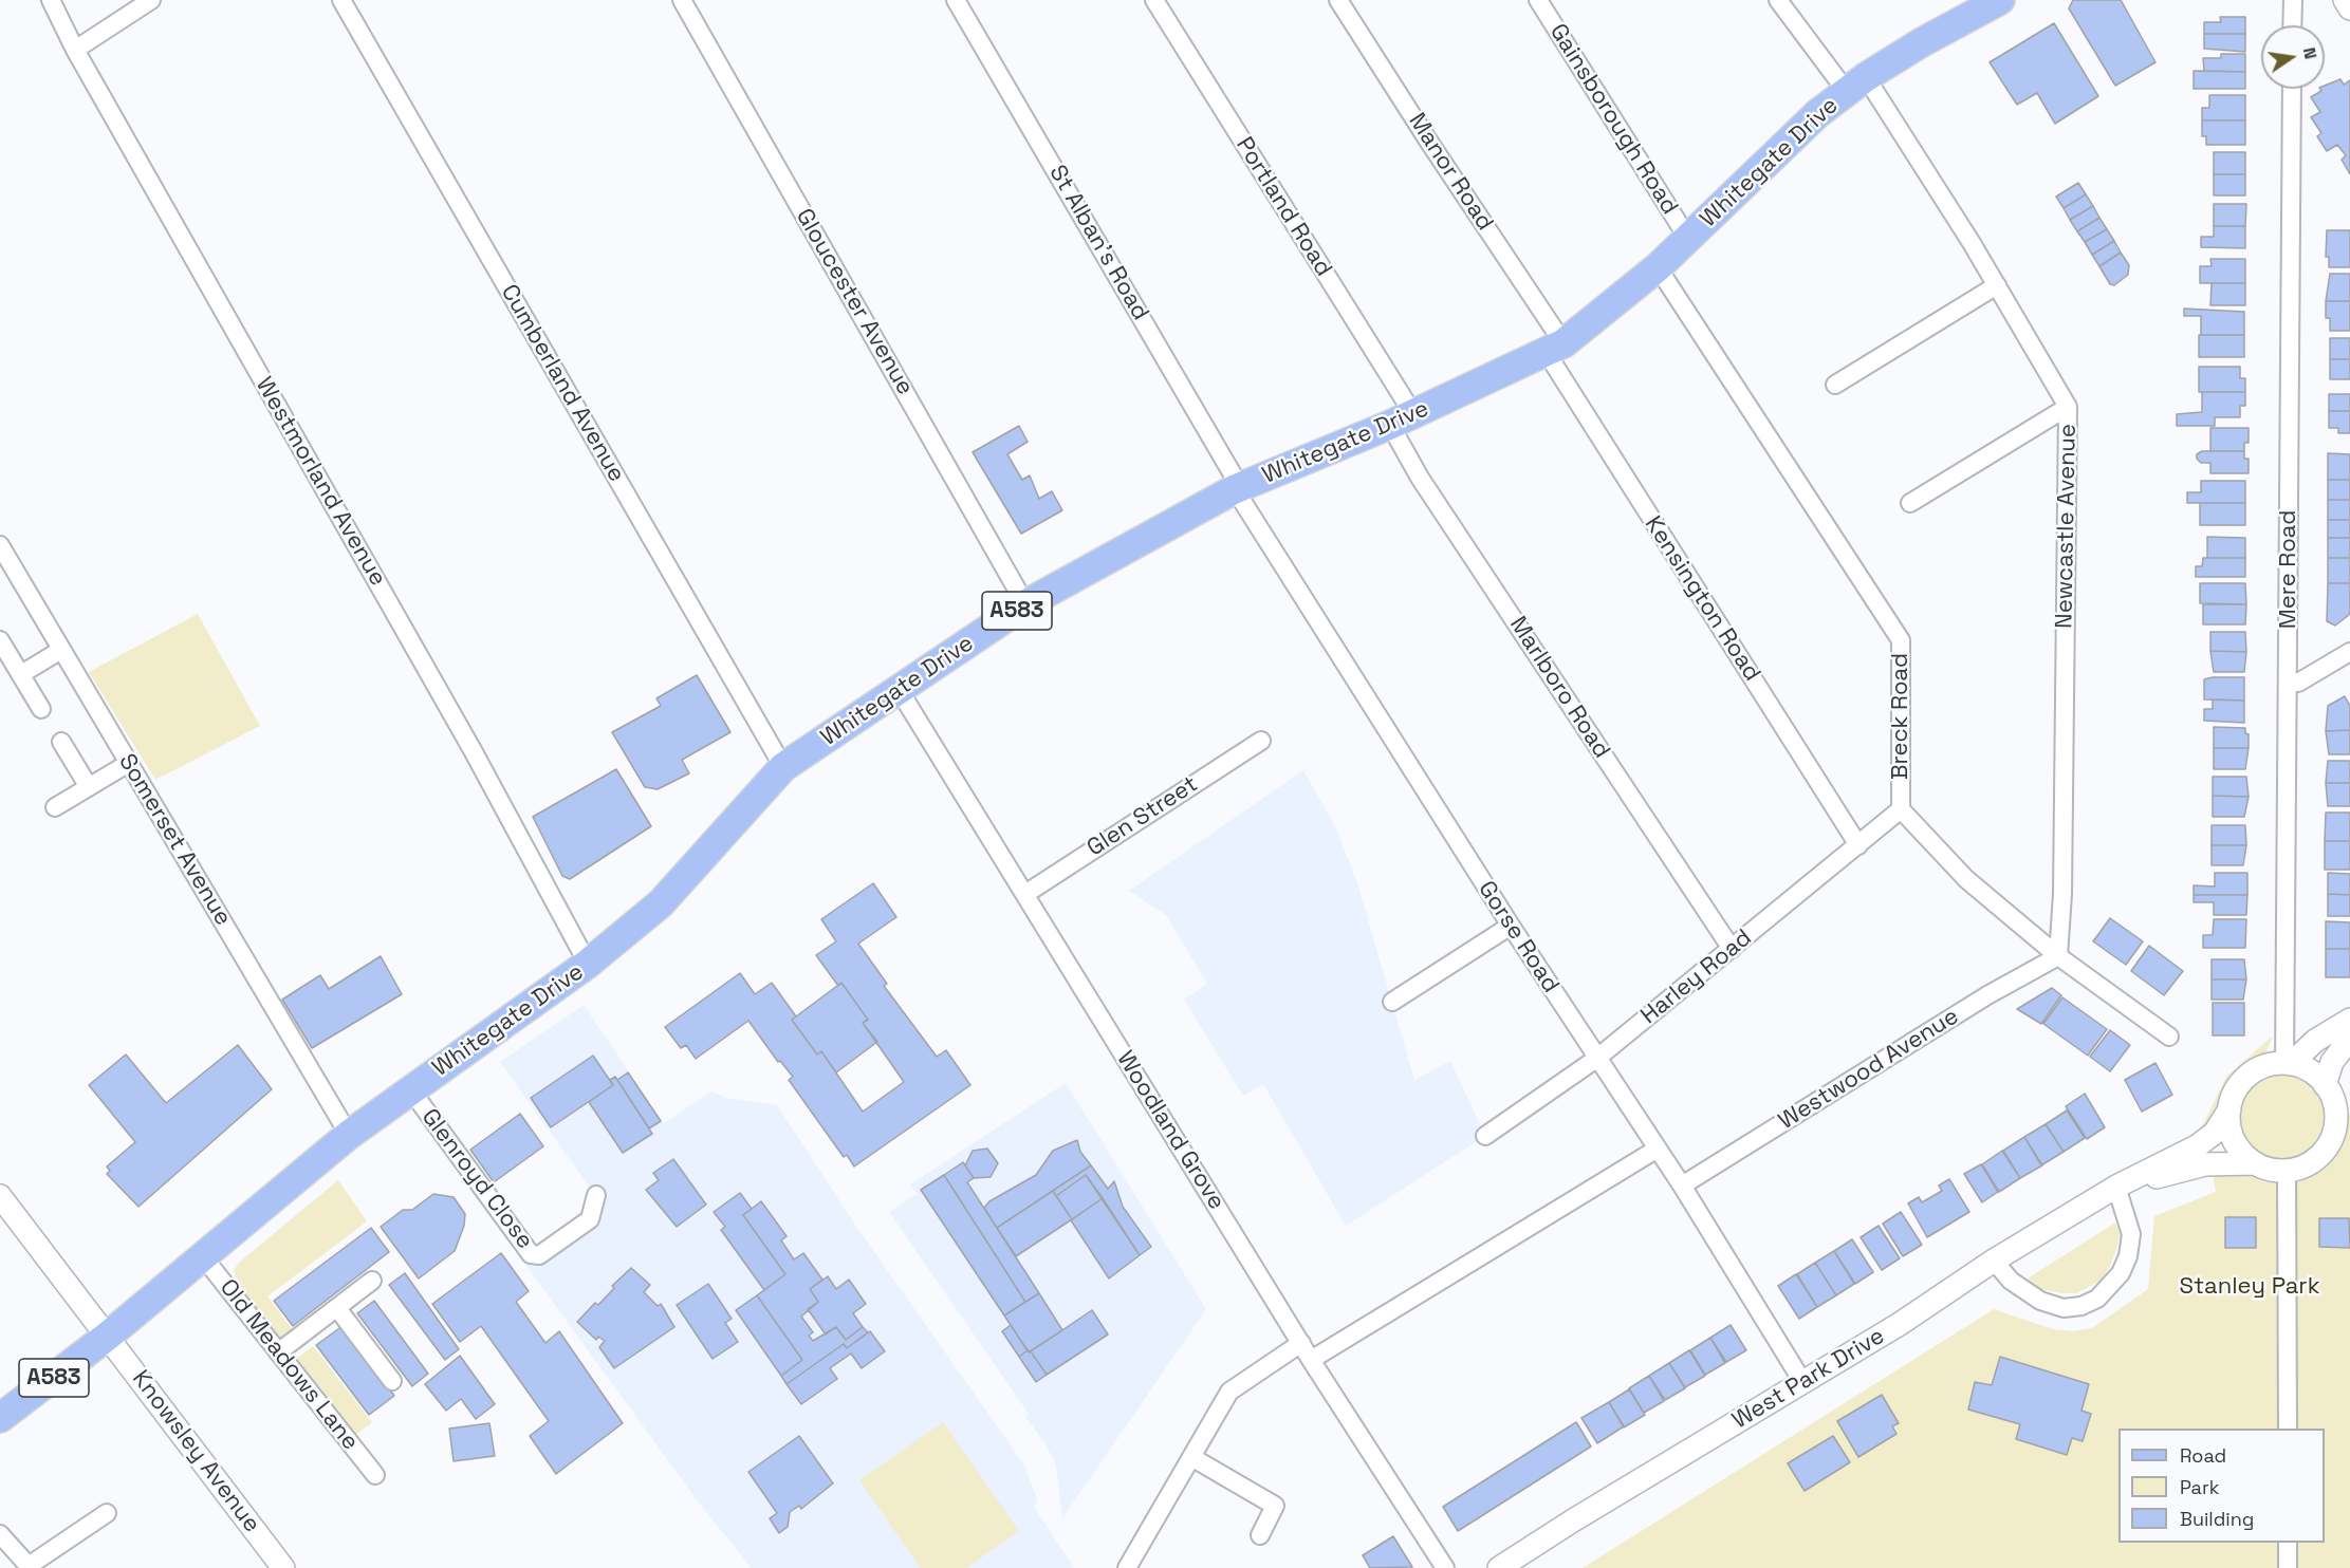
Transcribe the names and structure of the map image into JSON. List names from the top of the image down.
{
  "streets": {
    "main road": ["Whitegate Drive", "A583"],
    "street": [
      "Gainsborough Road",
      "Manor Road",
      "Portland Road",
      "St Alban's Road",
      "Gloucester Avenue",
      "Cumberland Avenue",
      "Westmorland Avenue",
      "Newcastle Avenue",
      "Mere Road",
      "Kensington Road",
      "Marlboro Road",
      "Breck Road",
      "Glen Street",
      "Somerset Avenue",
      "Gorse Road",
      "Harley Road",
      "Westwood Avenue",
      "Woodland Grove",
      "Glenroyd Close",
      "Old Meadows Lane",
      "West Park Drive",
      "Knowsley Avenue"
    ]
  },
  "crossings": [
    ["Gainsborough Road", "Whitegate Drive"],
    ["Whitegate Drive", "Manor Road"],
    ["Whitegate Drive", "Portland Road"],
    ["Whitegate Drive", "St Alban's Road"],
    ["Whitegate Drive", "Gloucester Avenue"],
    ["Whitegate Drive", "Cumberland Avenue"],
    ["Whitegate Drive", "Westmorland Avenue"],
    ["Whitegate Drive", "Newcastle Avenue"],
    ["Whitegate Drive", "Kensington Road"],
    ["Whitegate Drive", "Marlboro Road"],
    ["Whitegate Drive", "Breck Road"],
    ["Whitegate Drive", "Somerset Avenue"],
    ["Whitegate Drive", "Gorse Road"],
    ["Whitegate Drive", "Woodland Grove"],
    ["Whitegate Drive", "Glenroyd Close"],
    ["Whitegate Drive", "Old Meadows Lane"],
    ["Whitegate Drive", "Knowsley Avenue"],
    ["Manor Road", "Kensington Road"],
    ["Portland Road", "Marlboro Road"],
    ["St Alban's Road", "Gorse Road"],
    ["Newcastle Avenue", "Breck Road"],
    ["Newcastle Avenue", "Westwood Avenue"],
    ["Mere Road", "West Park Drive"],
    ["Kensington Road", "Harley Road"],
    ["Marlboro Road", "Harley Road"],
    ["Breck Road", "Harley Road"],
    ["Breck Road", "Westwood Avenue"],
    ["Glen Street", "Woodland Grove"],
    ["Gorse Road", "Harley Road"],
    ["Gorse Road", "Westwood Avenue"],
    ["Gorse Road", "West Park Drive"]
  ],
  "parks": ["Stanley Park"],
  "legend": ["Road", "Park", "Building"],
  "north": "right"
}
